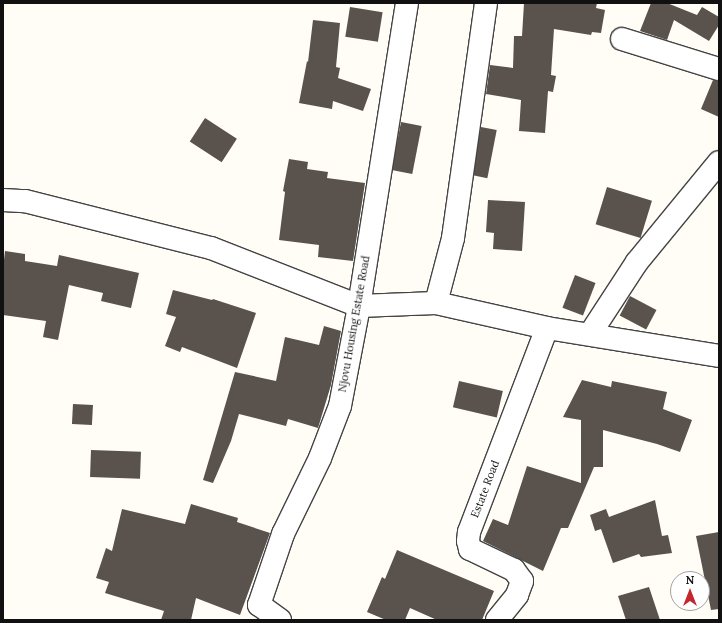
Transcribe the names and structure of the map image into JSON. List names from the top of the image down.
{
  "streets": {
    "street": ["Njovu Housing Estate Road", "Estate Road"]
  },
  "north": "top"
}
